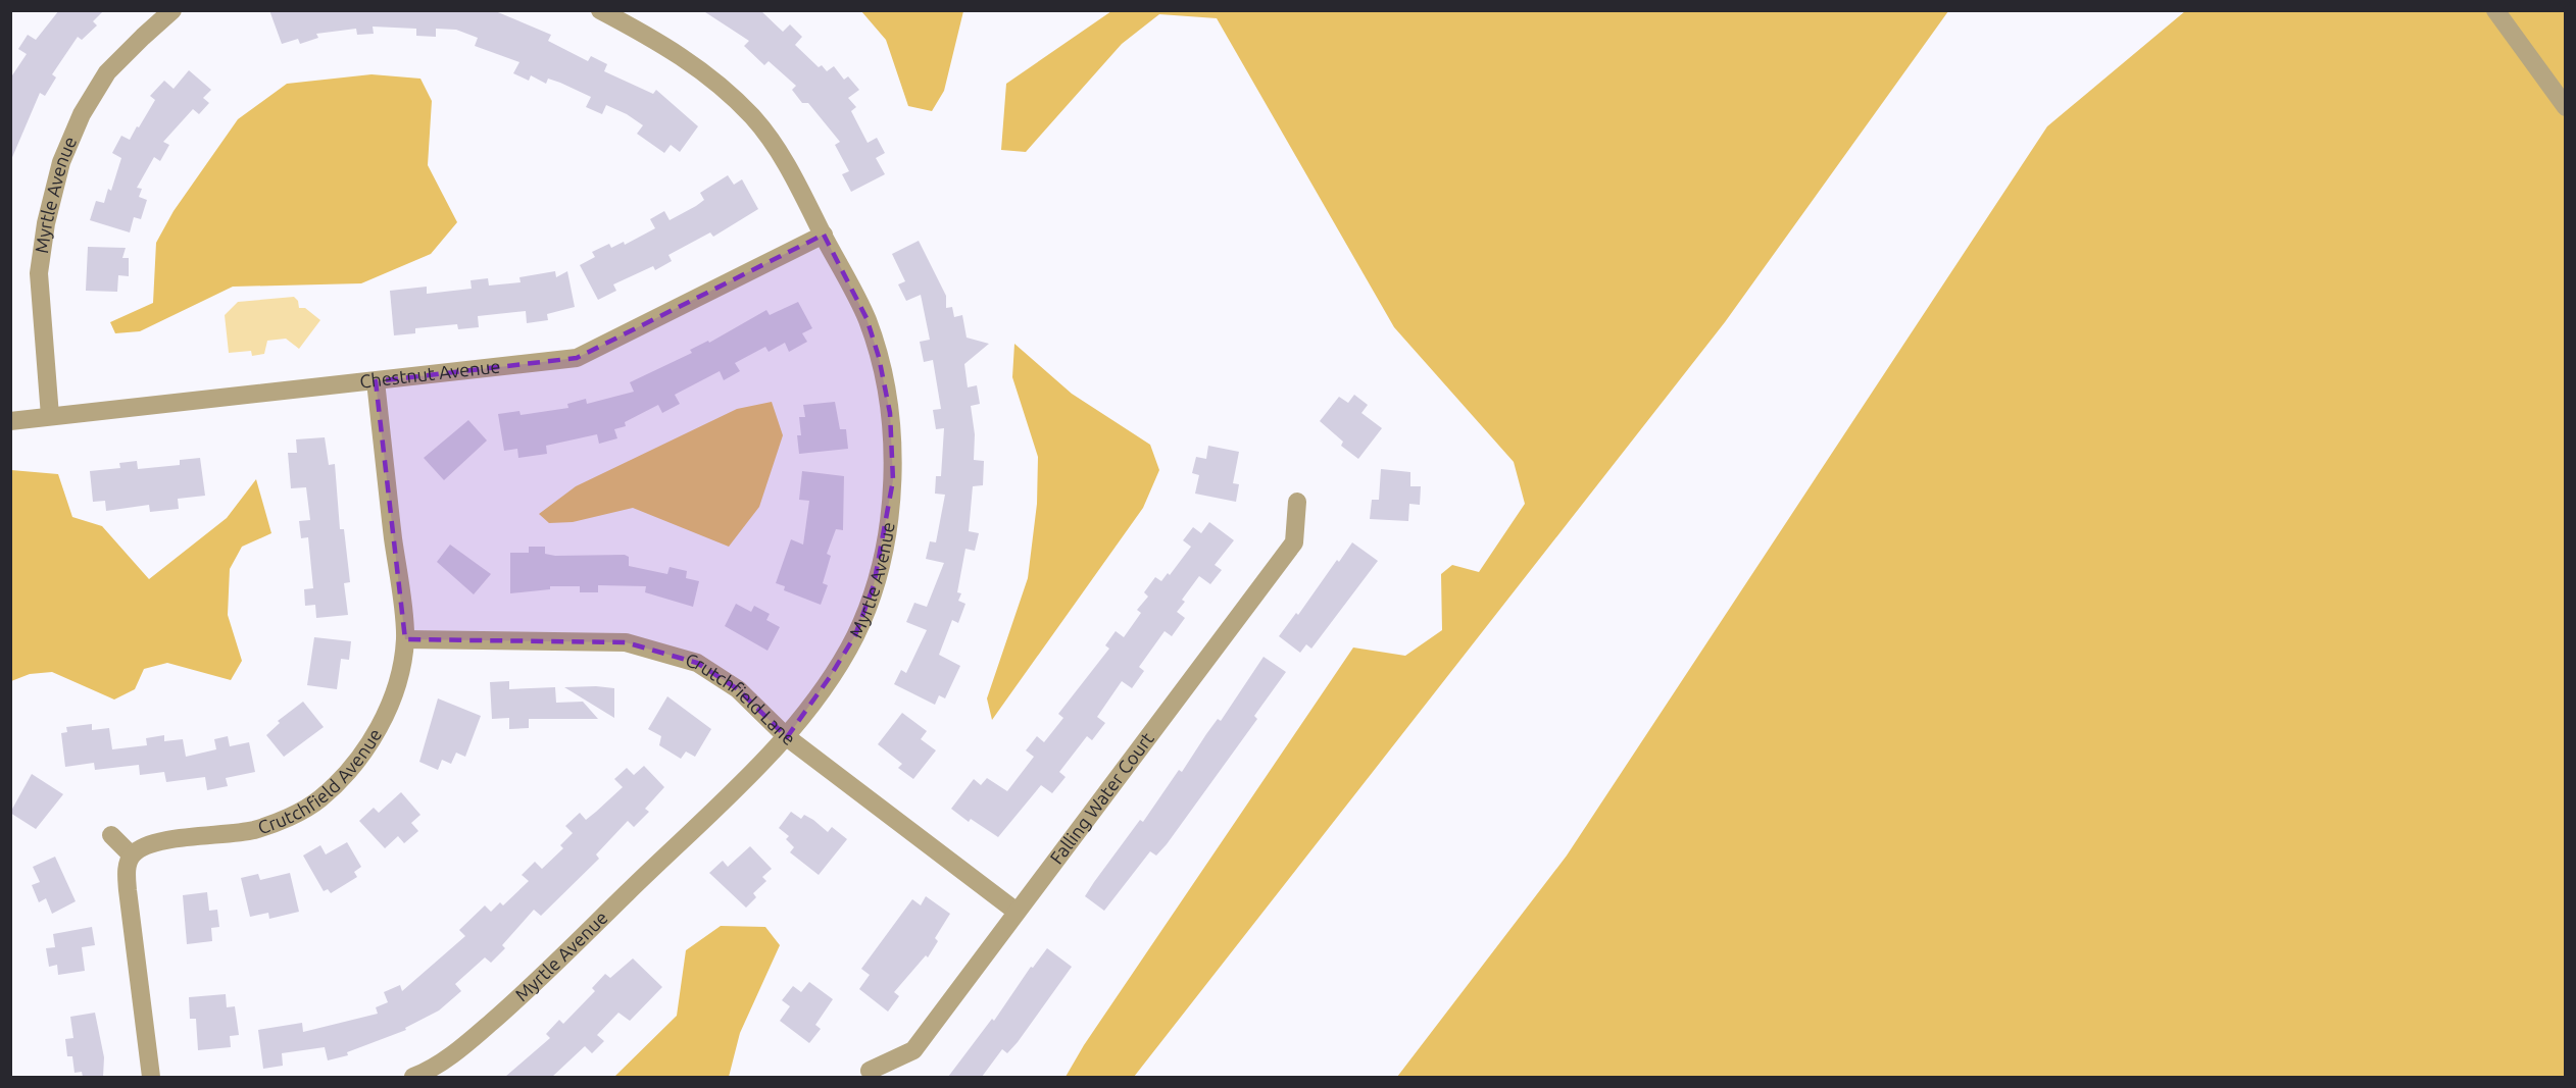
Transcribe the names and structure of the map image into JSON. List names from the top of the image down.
{
  "streets": {
    "street": [
      "Myrtle Avenue",
      "Chestnut Avenue",
      "Crutchfield Lane",
      "Crutchfield Avenue",
      "Falling Water Court"
    ]
  },
  "crossings": [
    ["Myrtle Avenue", "Chestnut Avenue"],
    ["Myrtle Avenue", "Crutchfield Lane"],
    ["Chestnut Avenue", "Crutchfield Avenue"],
    ["Crutchfield Lane", "Crutchfield Avenue"],
    ["Crutchfield Lane", "Falling Water Court"]
  ]
}
